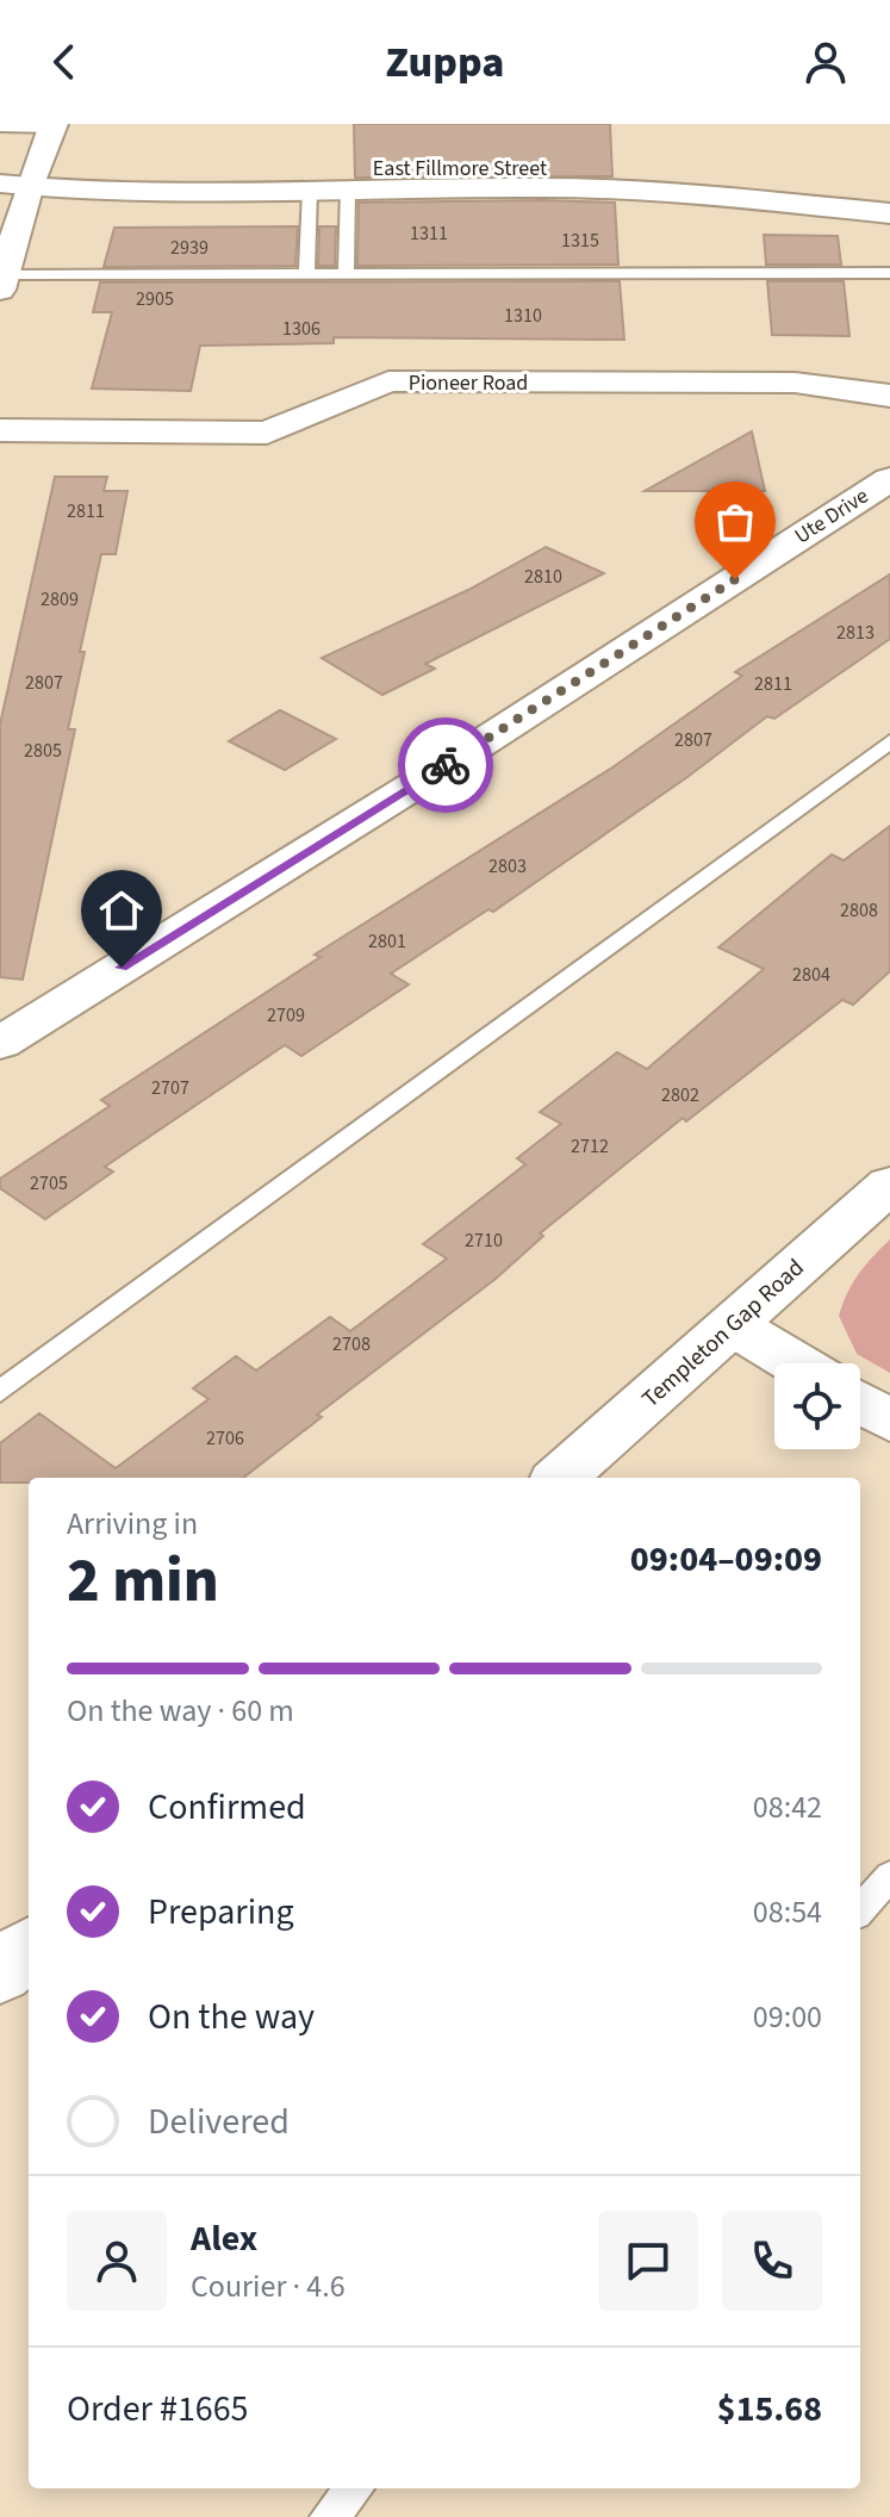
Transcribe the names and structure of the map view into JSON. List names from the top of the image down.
{
  "streets": {
    "street": [
      "East Fillmore Street",
      "Pioneer Road",
      "Ute Drive",
      "Templeton Gap Road"
    ]
  },
  "house_numbers": [
    "1311",
    "1315",
    "2939",
    "2905",
    "1310",
    "1306",
    "2811",
    "2810",
    "2809",
    "2813",
    "2807",
    "2811",
    "2807",
    "2805",
    "2803",
    "2808",
    "2801",
    "2804",
    "2709",
    "2707",
    "2802",
    "2712",
    "2705",
    "2710",
    "2708",
    "2706"
  ],
  "page": {
    "header": "Zuppa",
    "heading": ["2 min", "Arriving in", "09:04–09:09"],
    "panel": [
      "Alex",
      "Courier · 4.6",
      "Order #1665",
      "$15.68"
    ],
    "bar": "On the way · 60 m",
    "list": [
      ["Confirmed", "08:42"],
      ["Preparing", "08:54"],
      ["On the way", "09:00"],
      "Delivered"
    ]
  }
}
